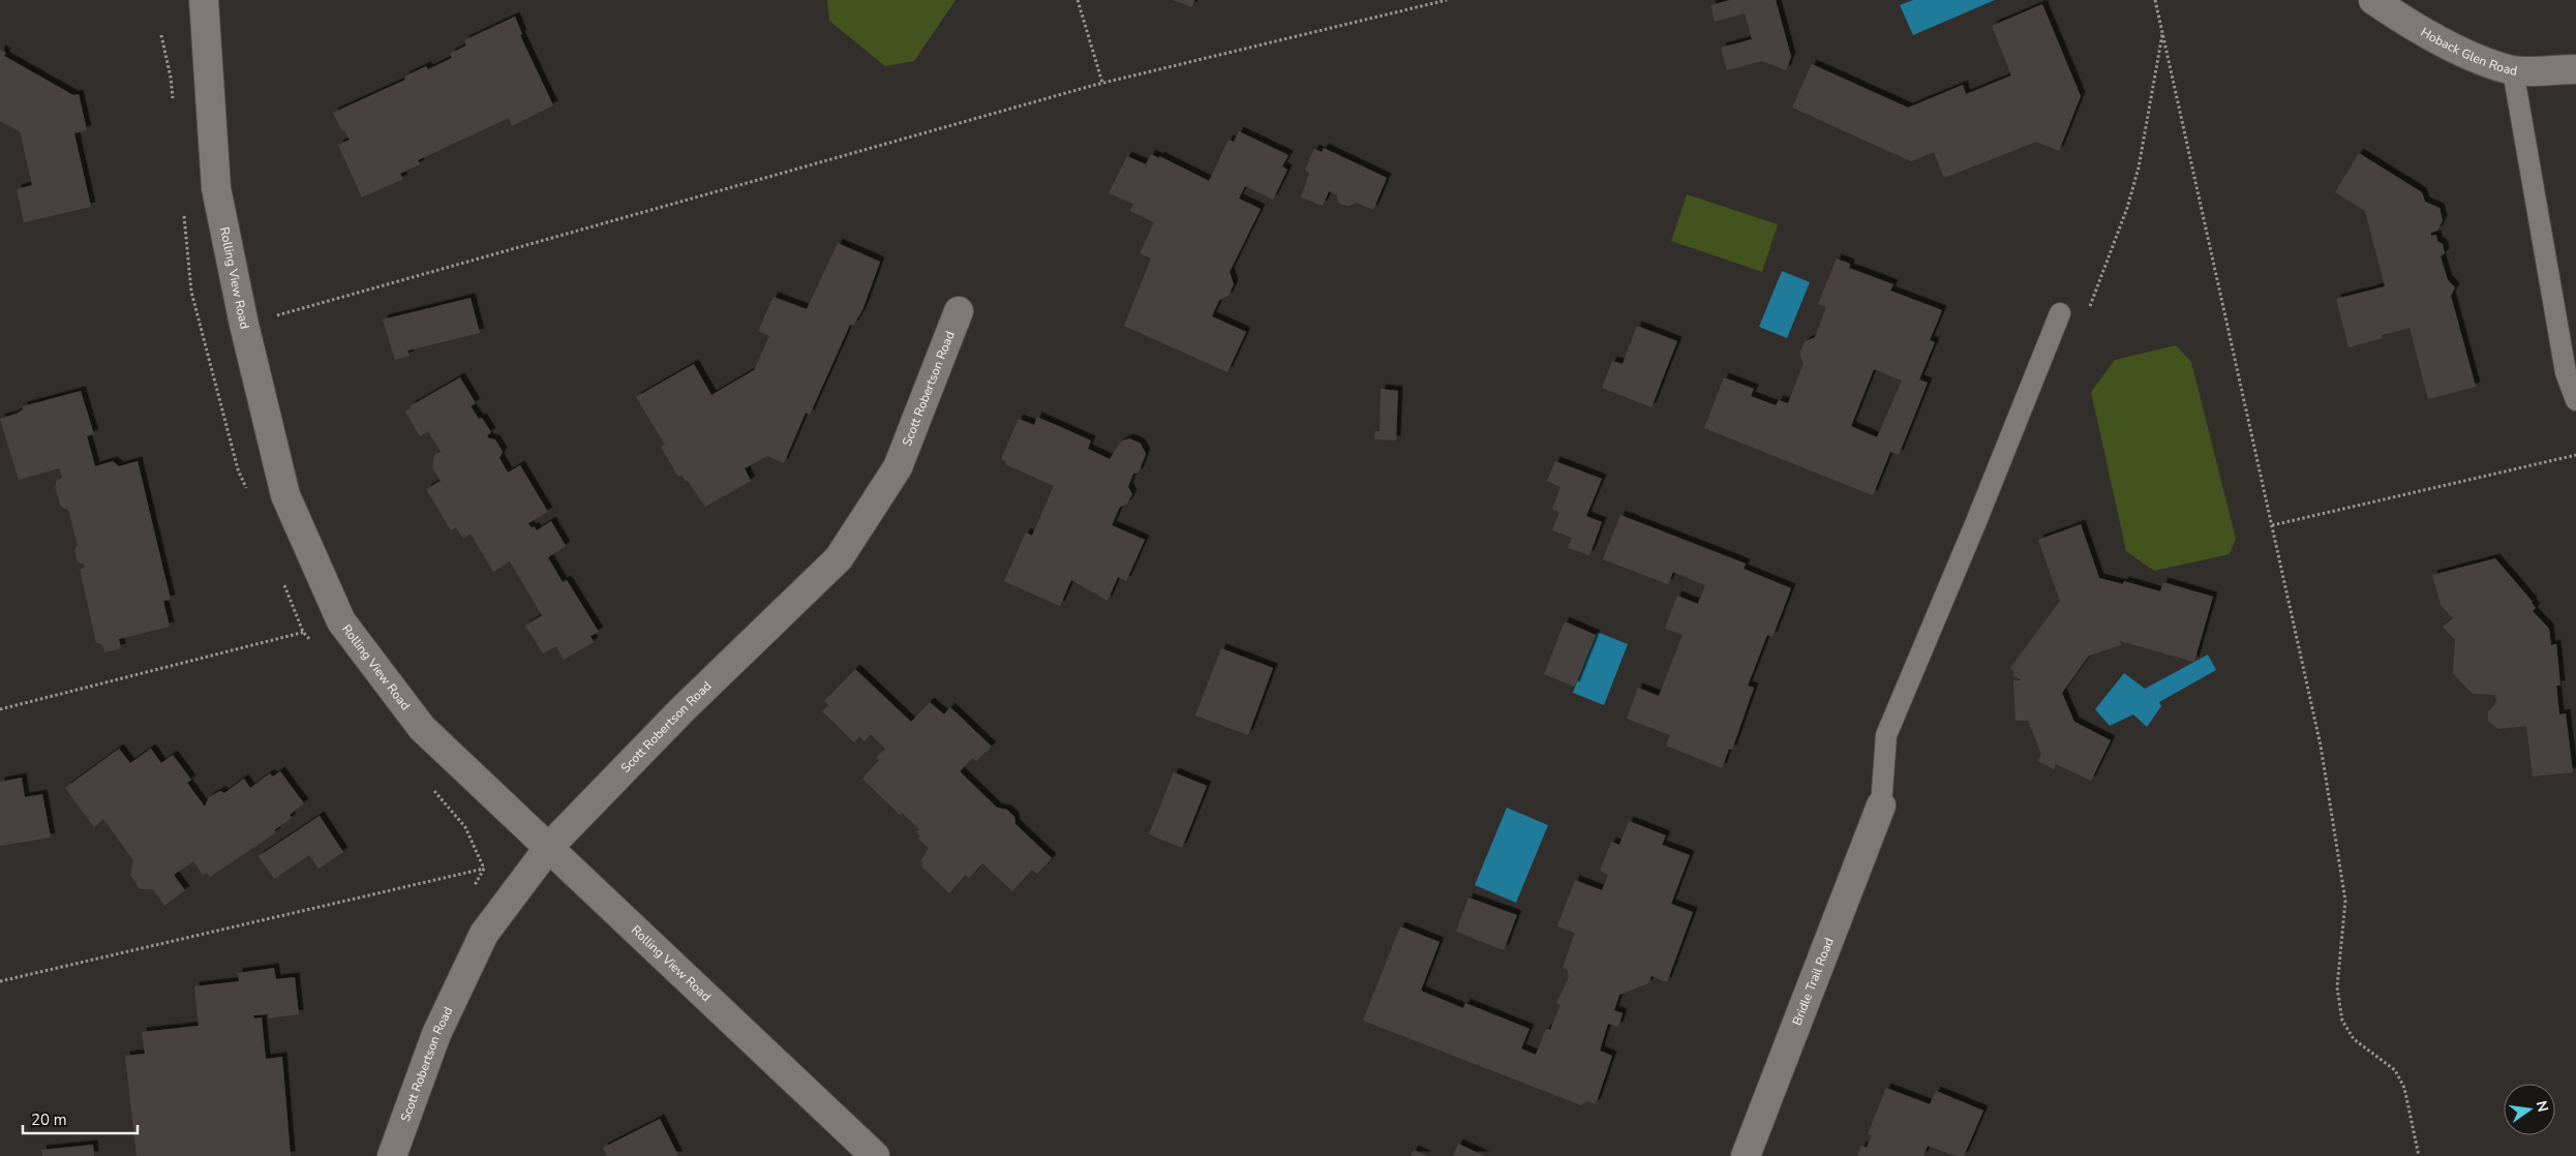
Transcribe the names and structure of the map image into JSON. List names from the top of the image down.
{
  "streets": {
    "street": [
      "Hoback Glen Road",
      "Rolling View Road",
      "Scott Robertson Road",
      "Bridle Trail Road"
    ]
  },
  "crossings": [
    ["Rolling View Road", "Scott Robertson Road"]
  ],
  "scale_bar": "20 m",
  "north": "right"
}
